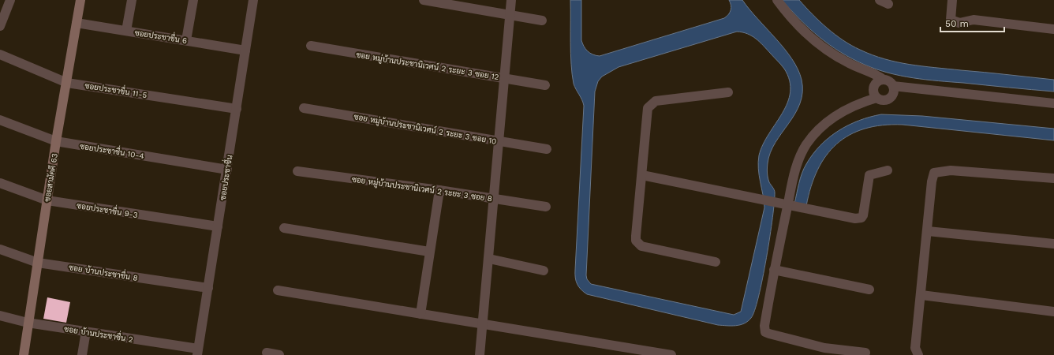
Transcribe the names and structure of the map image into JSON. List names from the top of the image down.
{
  "streets": {
    "street": [
      "ซอยประชาชื่น 6",
      "ซอย หมู่บ้านประชานิเวศน์ 2 ระยะ 3 ซอย 12",
      "ซอยประชาชื่น 11-5",
      "ซอย หมู่บ้านประชานิเวศน์ 2 ระยะ 3 ซอย 10",
      "ซอยประชาชื่น 10-4",
      "ซอยสามัคคี 63",
      "ซอยประชาชื่น",
      "ซอย หมู่บ้านประชานิเวศน์ 2 ระยะ 3 ซอย 8",
      "ซอยประชาชื่น 9-3",
      "ซอย บ้านประชาชื่น 8",
      "ซอย บ้านประชาชื่น 2"
    ]
  },
  "crossings": [
    ["ซอยประชาชื่น 6", "ซอยสามัคคี 63"],
    ["ซอยประชาชื่น 6", "ซอยประชาชื่น"],
    ["ซอยประชาชื่น 11-5", "ซอยสามัคคี 63"],
    ["ซอยประชาชื่น 11-5", "ซอยประชาชื่น"],
    ["ซอยประชาชื่น 10-4", "ซอยสามัคคี 63"],
    ["ซอยประชาชื่น 10-4", "ซอยประชาชื่น"],
    ["ซอยสามัคคี 63", "ซอยประชาชื่น 9-3"],
    ["ซอยสามัคคี 63", "ซอย บ้านประชาชื่น 8"],
    ["ซอยสามัคคี 63", "ซอย บ้านประชาชื่น 2"],
    ["ซอยประชาชื่น", "ซอยประชาชื่น 9-3"],
    ["ซอยประชาชื่น", "ซอย บ้านประชาชื่น 8"],
    ["ซอยประชาชื่น", "ซอย บ้านประชาชื่น 2"]
  ],
  "scale_bar": "50 m"
}
